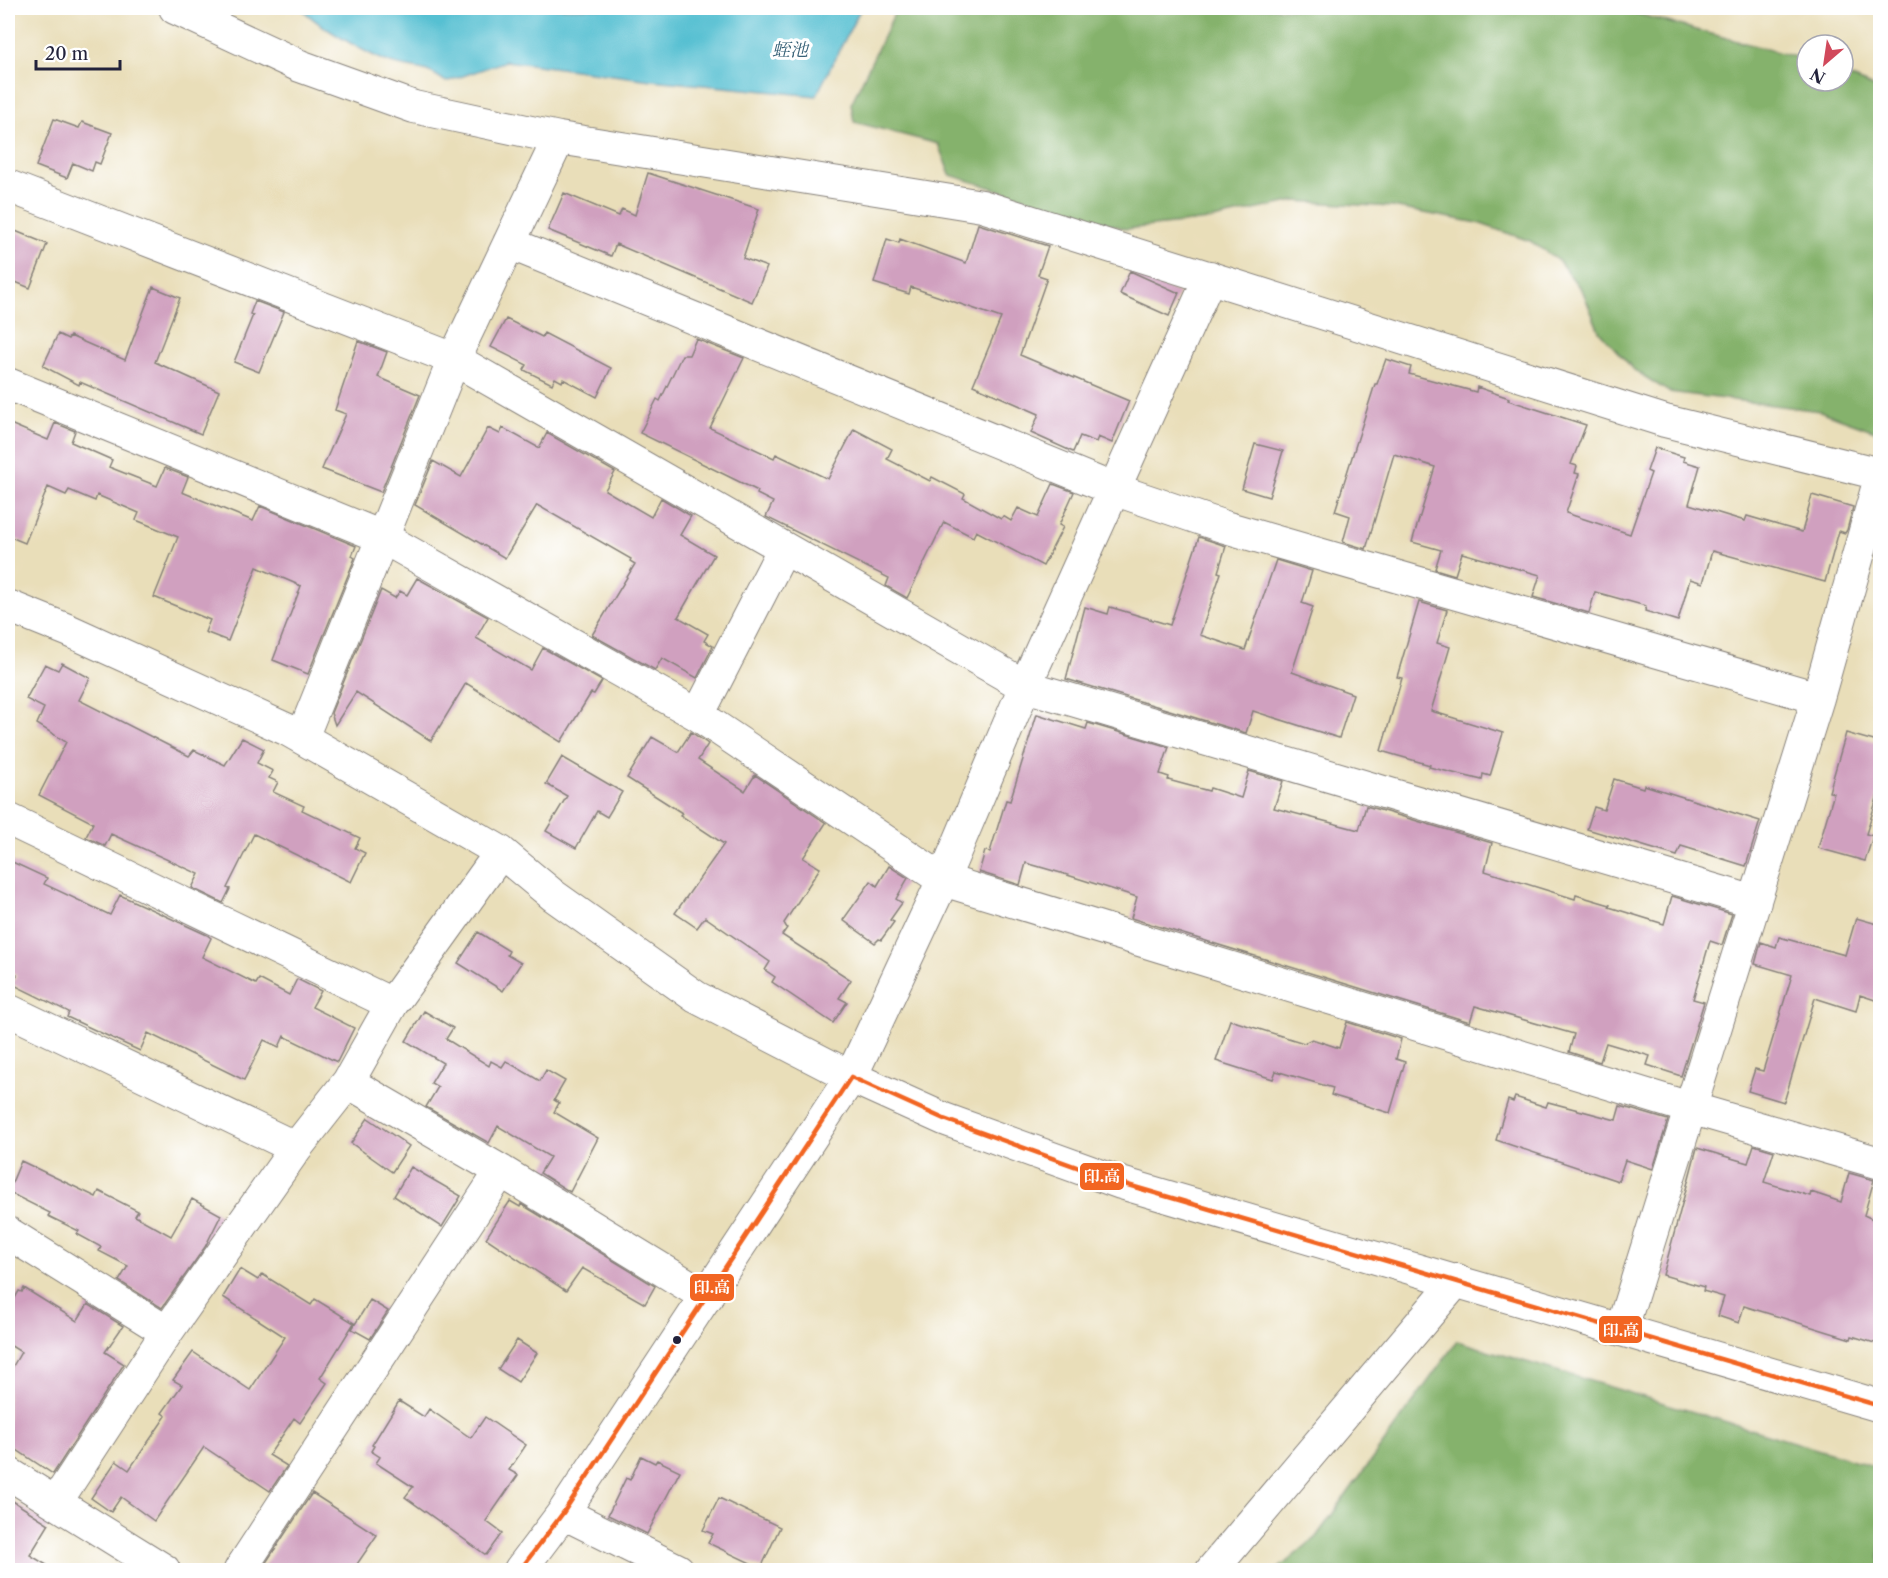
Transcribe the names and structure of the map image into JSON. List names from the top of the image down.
{
  "water": ["蛭池"],
  "lines": ["transit line 印.高"],
  "scale_bar": "20 m",
  "north": "bottom left"
}
